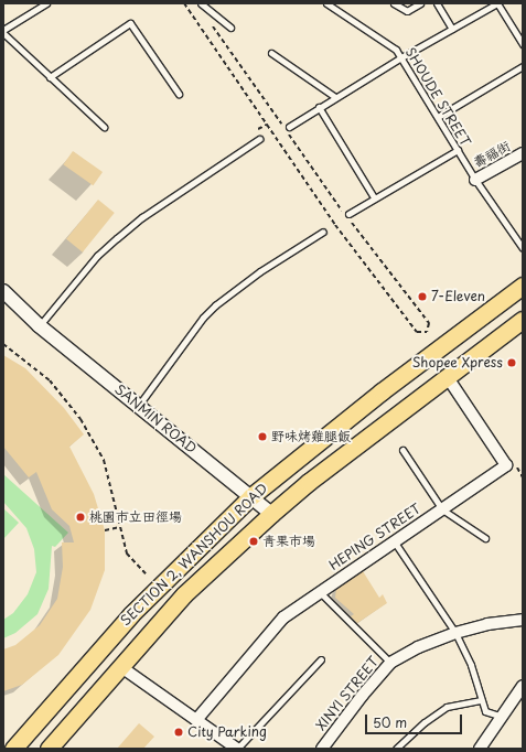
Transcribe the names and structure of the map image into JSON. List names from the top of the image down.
{
  "streets": {
    "main road": ["SECTION 2, WANSHOU ROAD"],
    "street": [
      "壽福街",
      "SANMIN ROAD",
      "HEPING STREET",
      "XINYI STREET"
    ],
    "lane": ["SHOUDE STREET"]
  },
  "crossings": [
    ["SHOUDE STREET", "壽福街"],
    ["SANMIN ROAD", "SECTION 2, WANSHOU ROAD"],
    ["HEPING STREET", "SECTION 2, WANSHOU ROAD"]
  ],
  "places": [
    "7-Eleven",
    "Shopee Xpress",
    "野味烤雞腿飯",
    "桃園市立田徑場",
    "青果市場",
    "City Parking"
  ],
  "scale_bar": "50 m"
}
